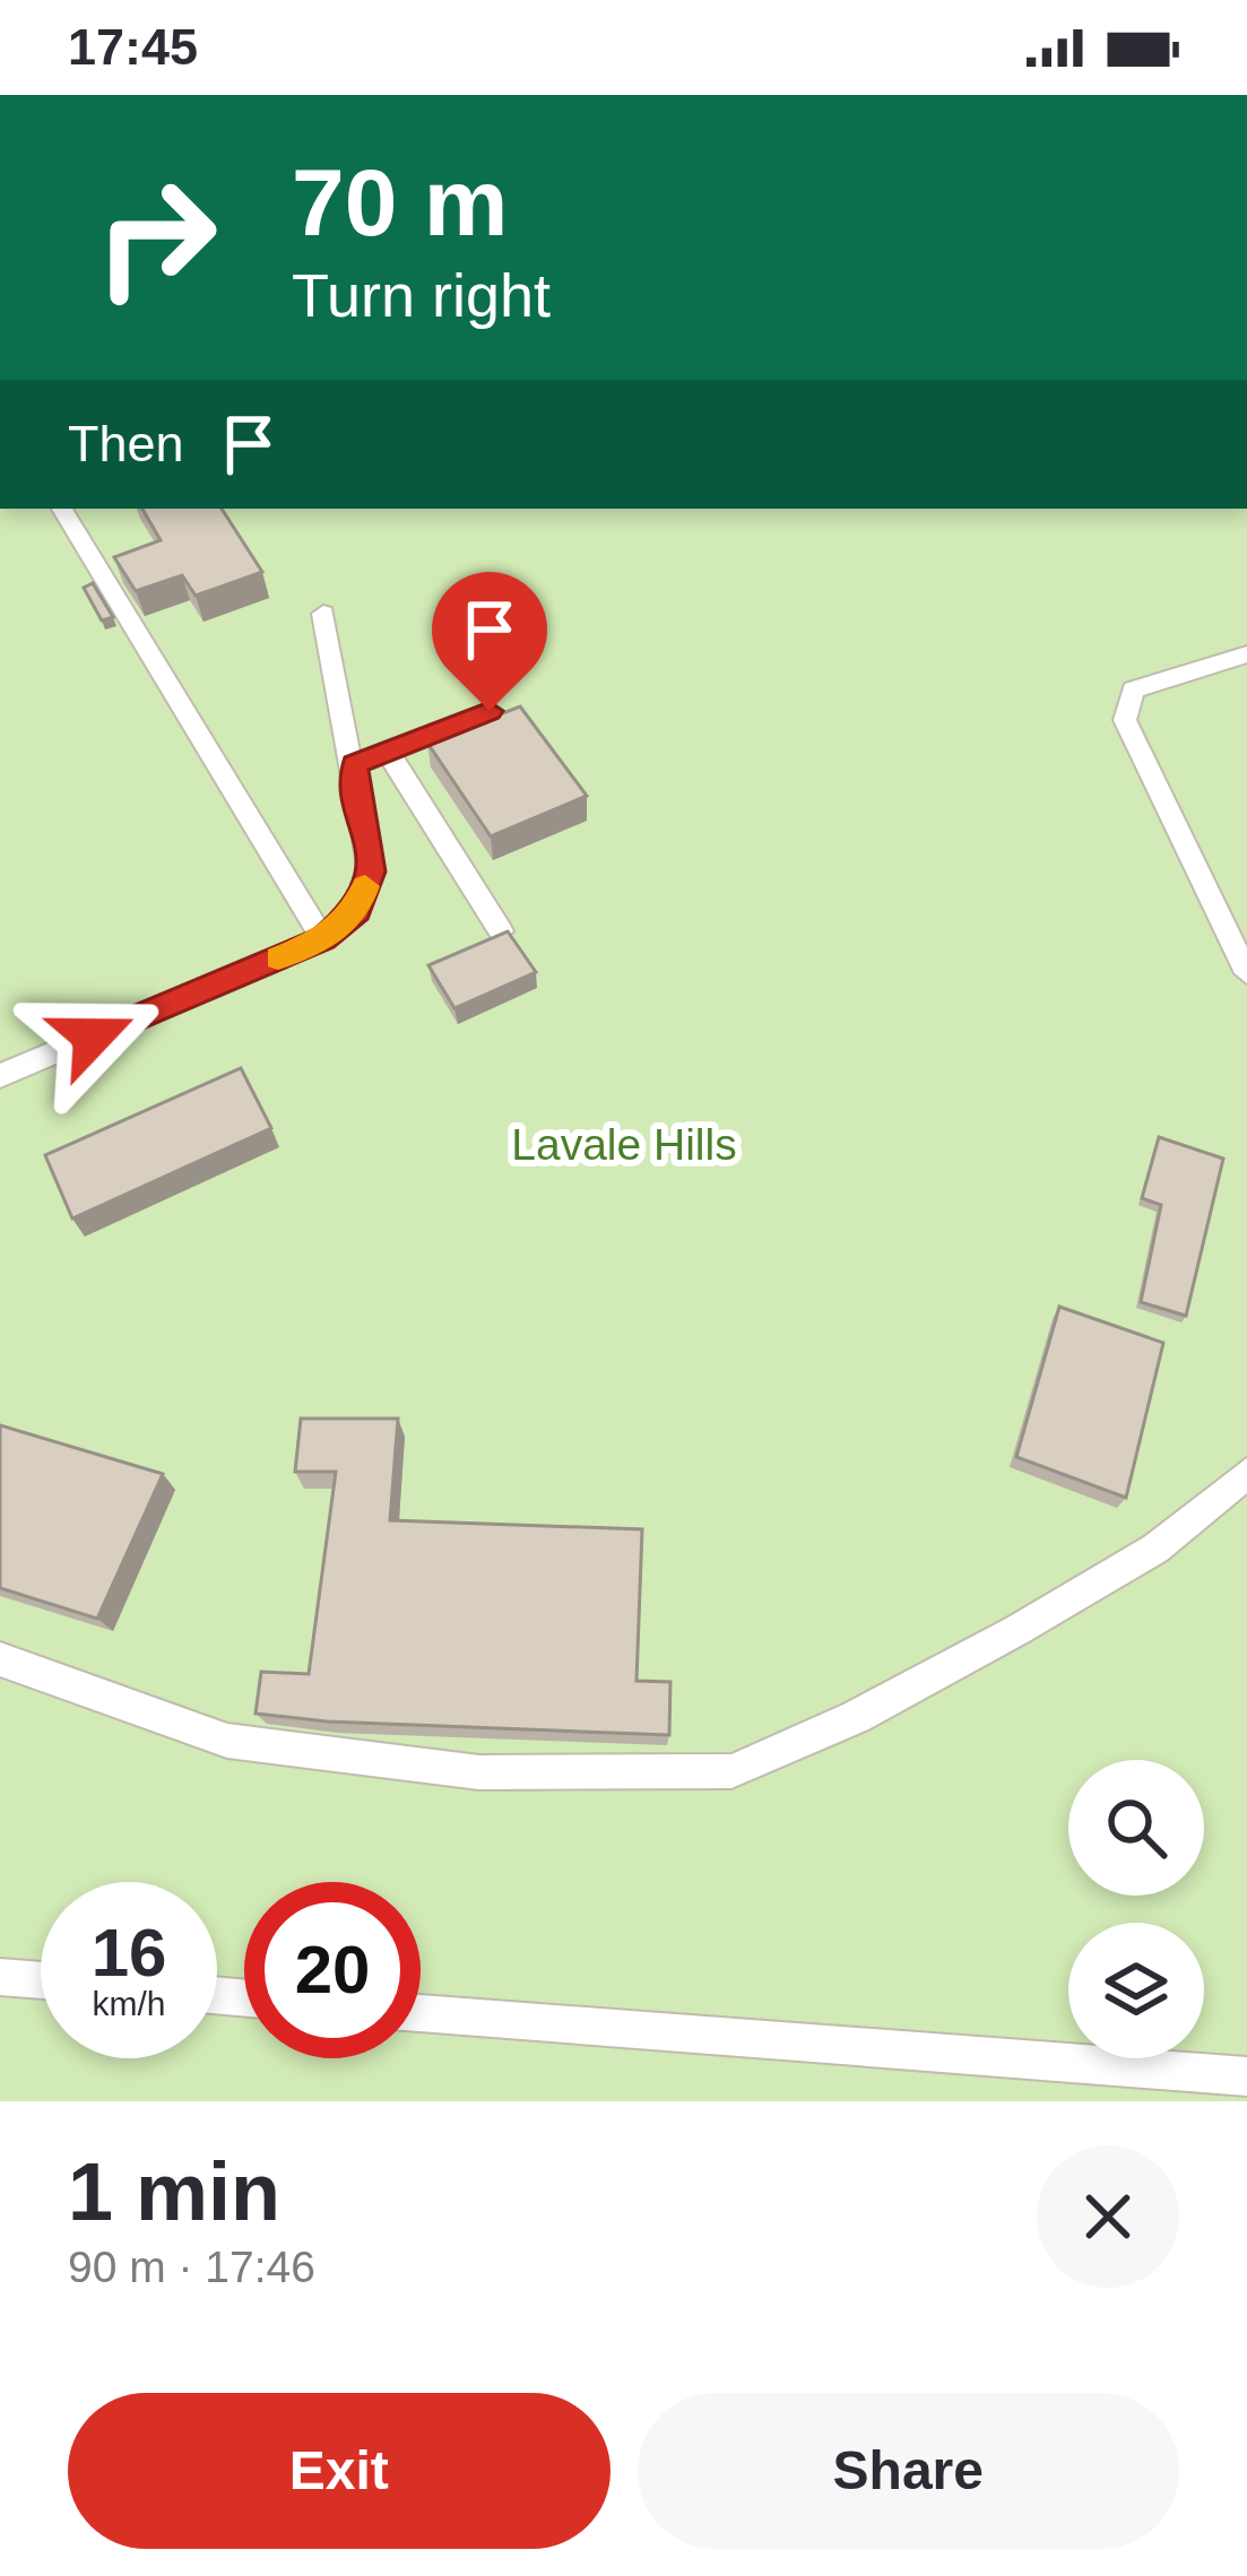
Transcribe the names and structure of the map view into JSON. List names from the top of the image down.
{
  "parks": ["Lavale Hills"],
  "page": {
    "status": "17:45",
    "turn": ["70 m", "Turn right"],
    "then": "Then",
    "speed": "16 km/h",
    "limit": "20",
    "heading": ["1 min", "90 m · 17:46"],
    "buttons": ["Exit", "Share"]
  }
}
